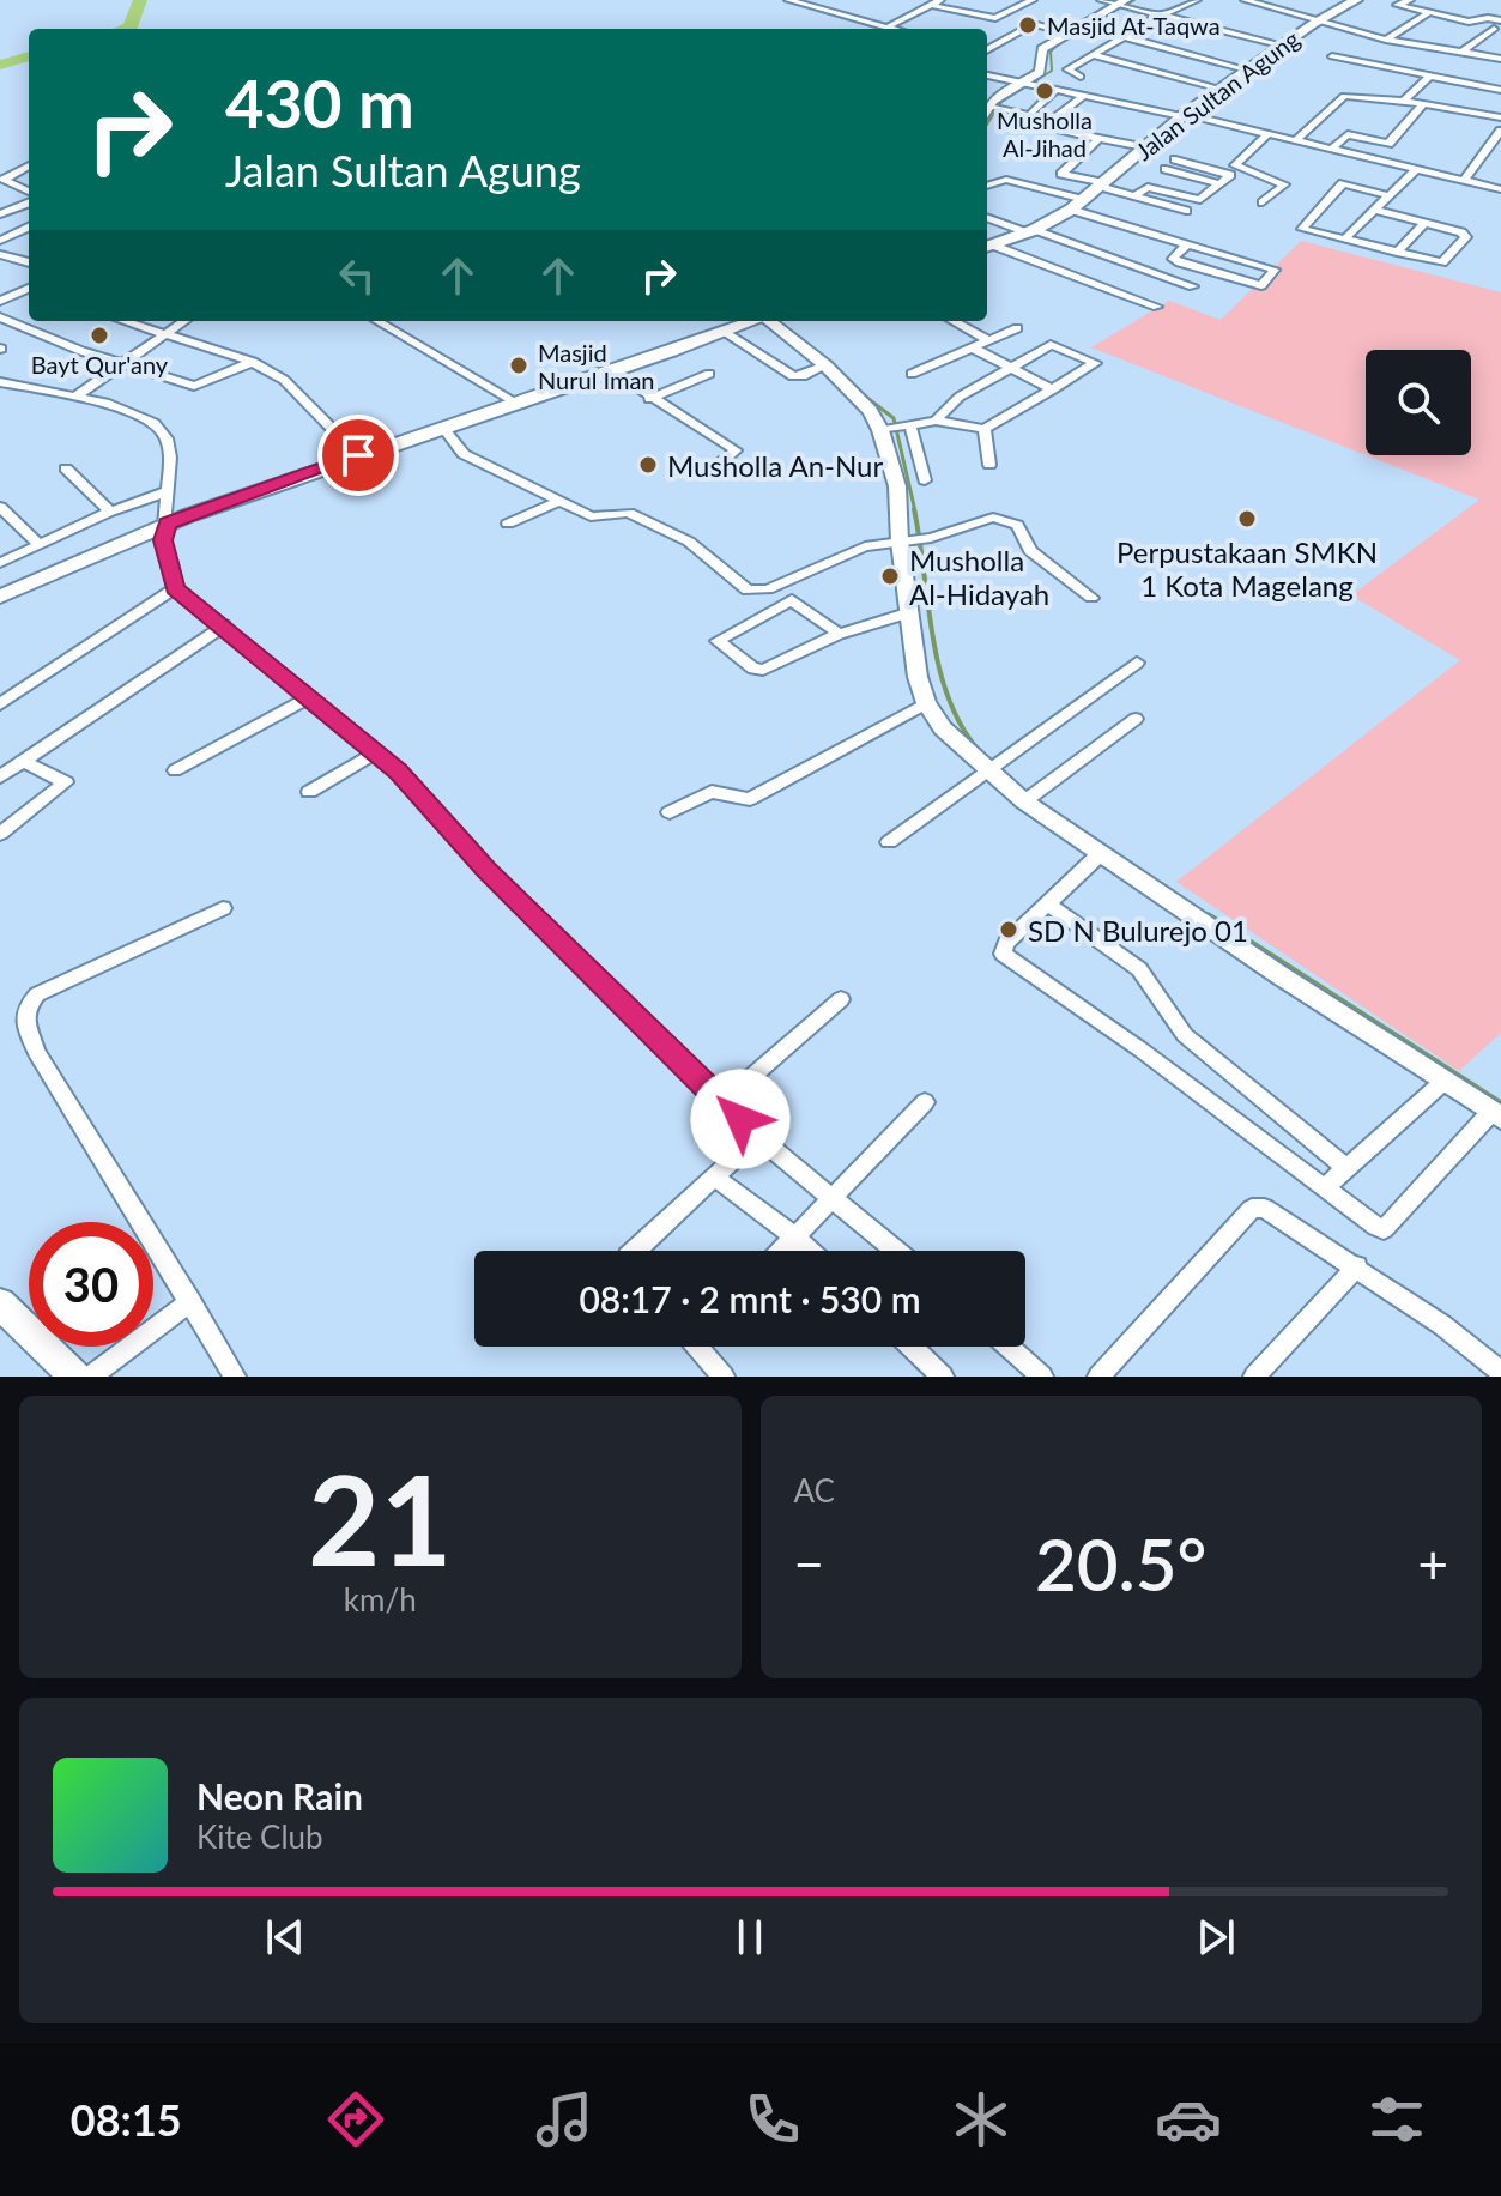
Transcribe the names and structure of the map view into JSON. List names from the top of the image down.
{
  "streets": {
    "main road": ["Jalan Sultan Agung"]
  },
  "places": [
    "Masjid At-Taqwa",
    "Musholla Al-Jihad",
    "Bayt Qur'any",
    "Masjid Nurul Iman",
    "Musholla An-Nur",
    "Perpustakaan SMKN 1 Kota Magelang",
    "Musholla Al-Hidayah",
    "SD N Bulurejo 01"
  ],
  "page": {
    "turn": ["430 m", "Jalan Sultan Agung"],
    "limit": "30",
    "trip": "08:17 · 2 mnt · 530 m",
    "tile": [
      ["21", "km/h"],
      "AC"
    ],
    "heat": ["−", "20.5°", "+"],
    "song": ["Neon Rain", "Kite Club"],
    "tabs": "08:15"
  }
}
